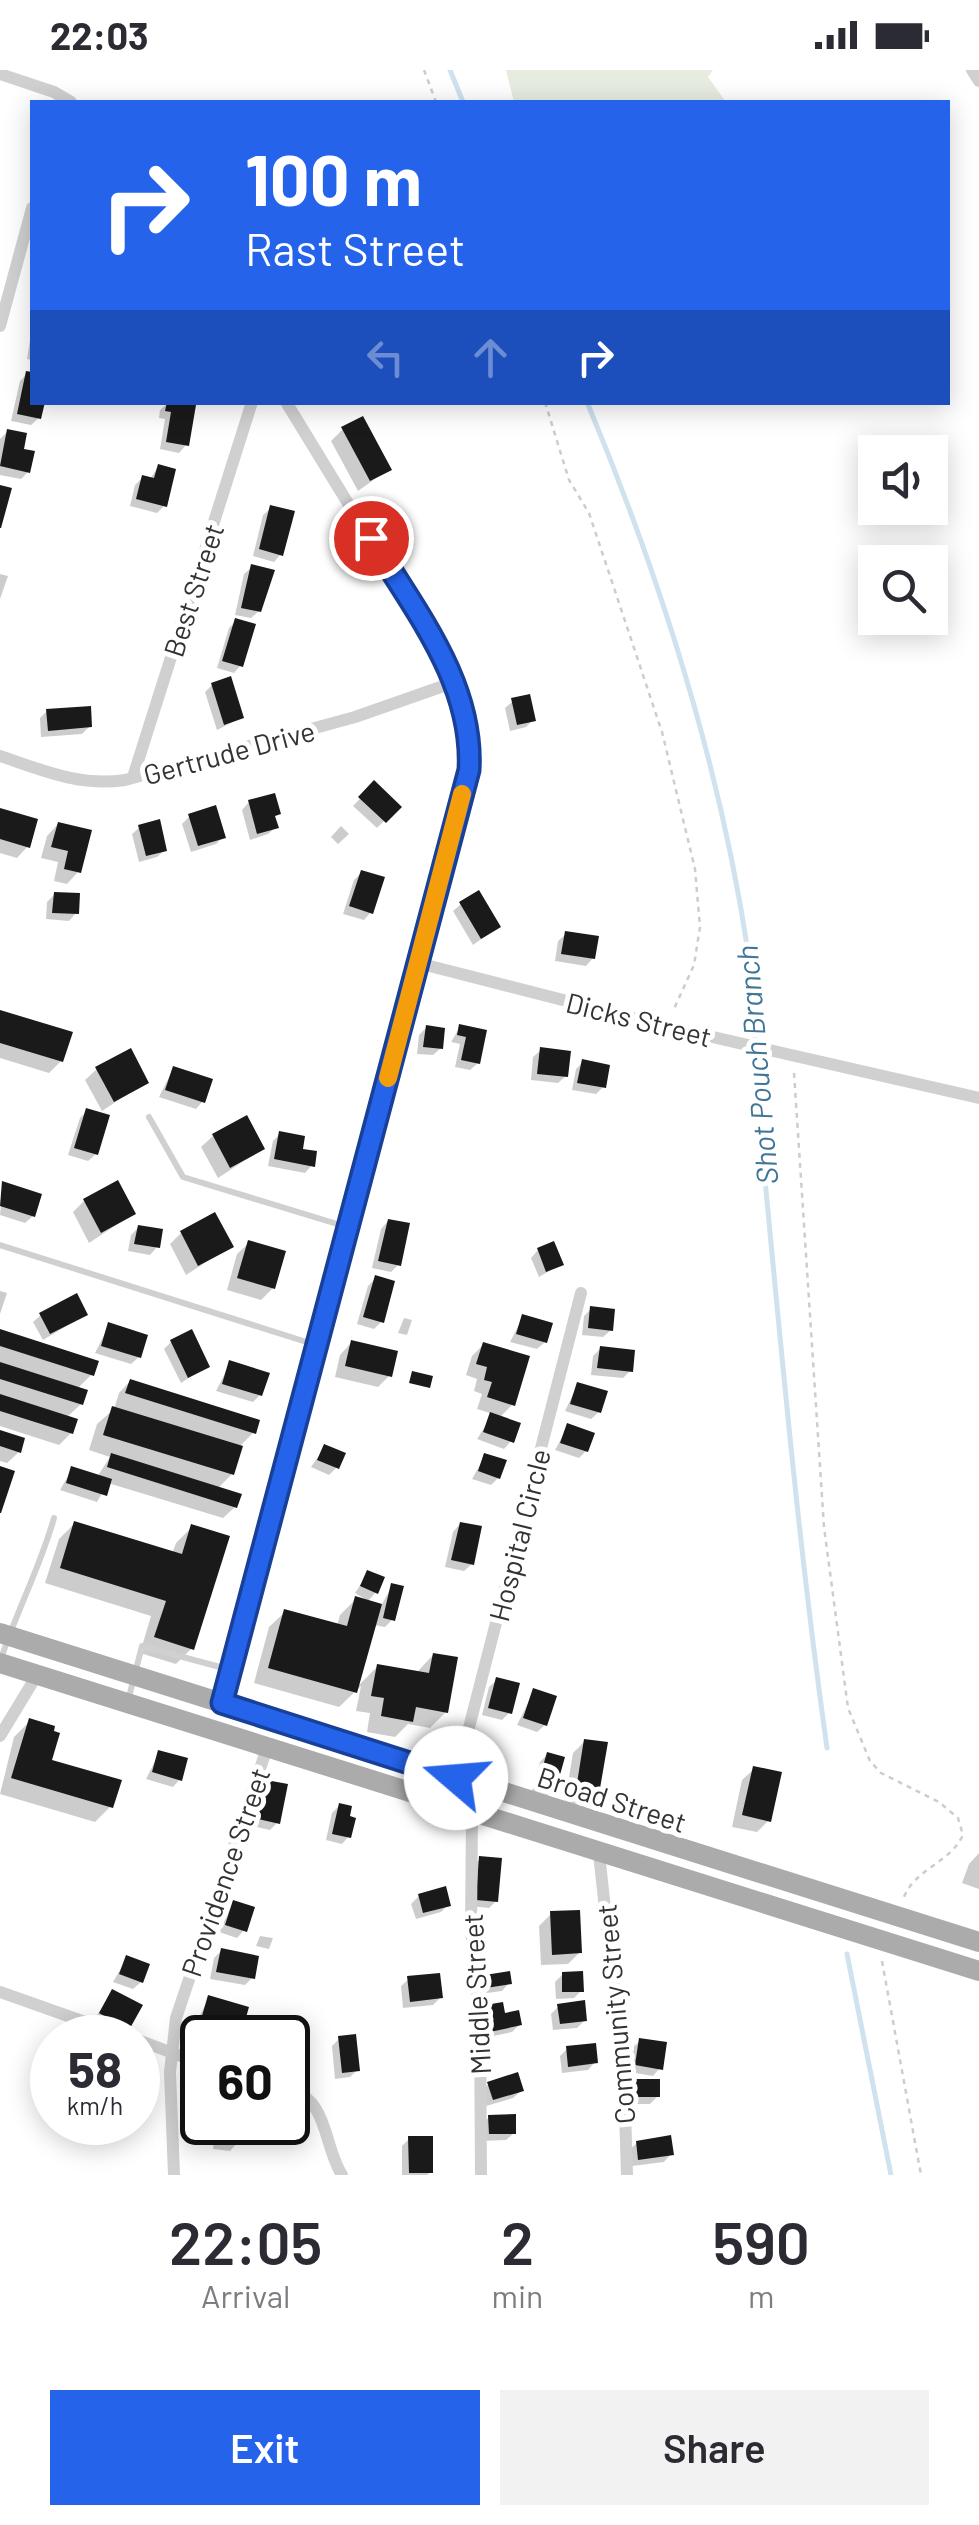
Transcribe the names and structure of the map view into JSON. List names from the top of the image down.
{
  "streets": {
    "main road": ["Broad Street"],
    "street": [
      "Best Street",
      "Gertrude Drive",
      "Dicks Street",
      "Hospital Circle",
      "Providence Street",
      "Middle Street",
      "Community Street"
    ]
  },
  "crossings": [
    ["Best Street", "Gertrude Drive"],
    ["Hospital Circle", "Broad Street"],
    ["Broad Street", "Providence Street"],
    ["Broad Street", "Middle Street"],
    ["Broad Street", "Community Street"]
  ],
  "water": ["Shot Pouch Branch"],
  "page": {
    "status": "22:03",
    "turn": ["100 m", "Rast Street"],
    "speed": "58 km/h",
    "limit": "60",
    "eta": [
      "22:05",
      "Arrival",
      "2",
      "min",
      "590",
      "m"
    ],
    "buttons": ["Exit", "Share"]
  }
}
